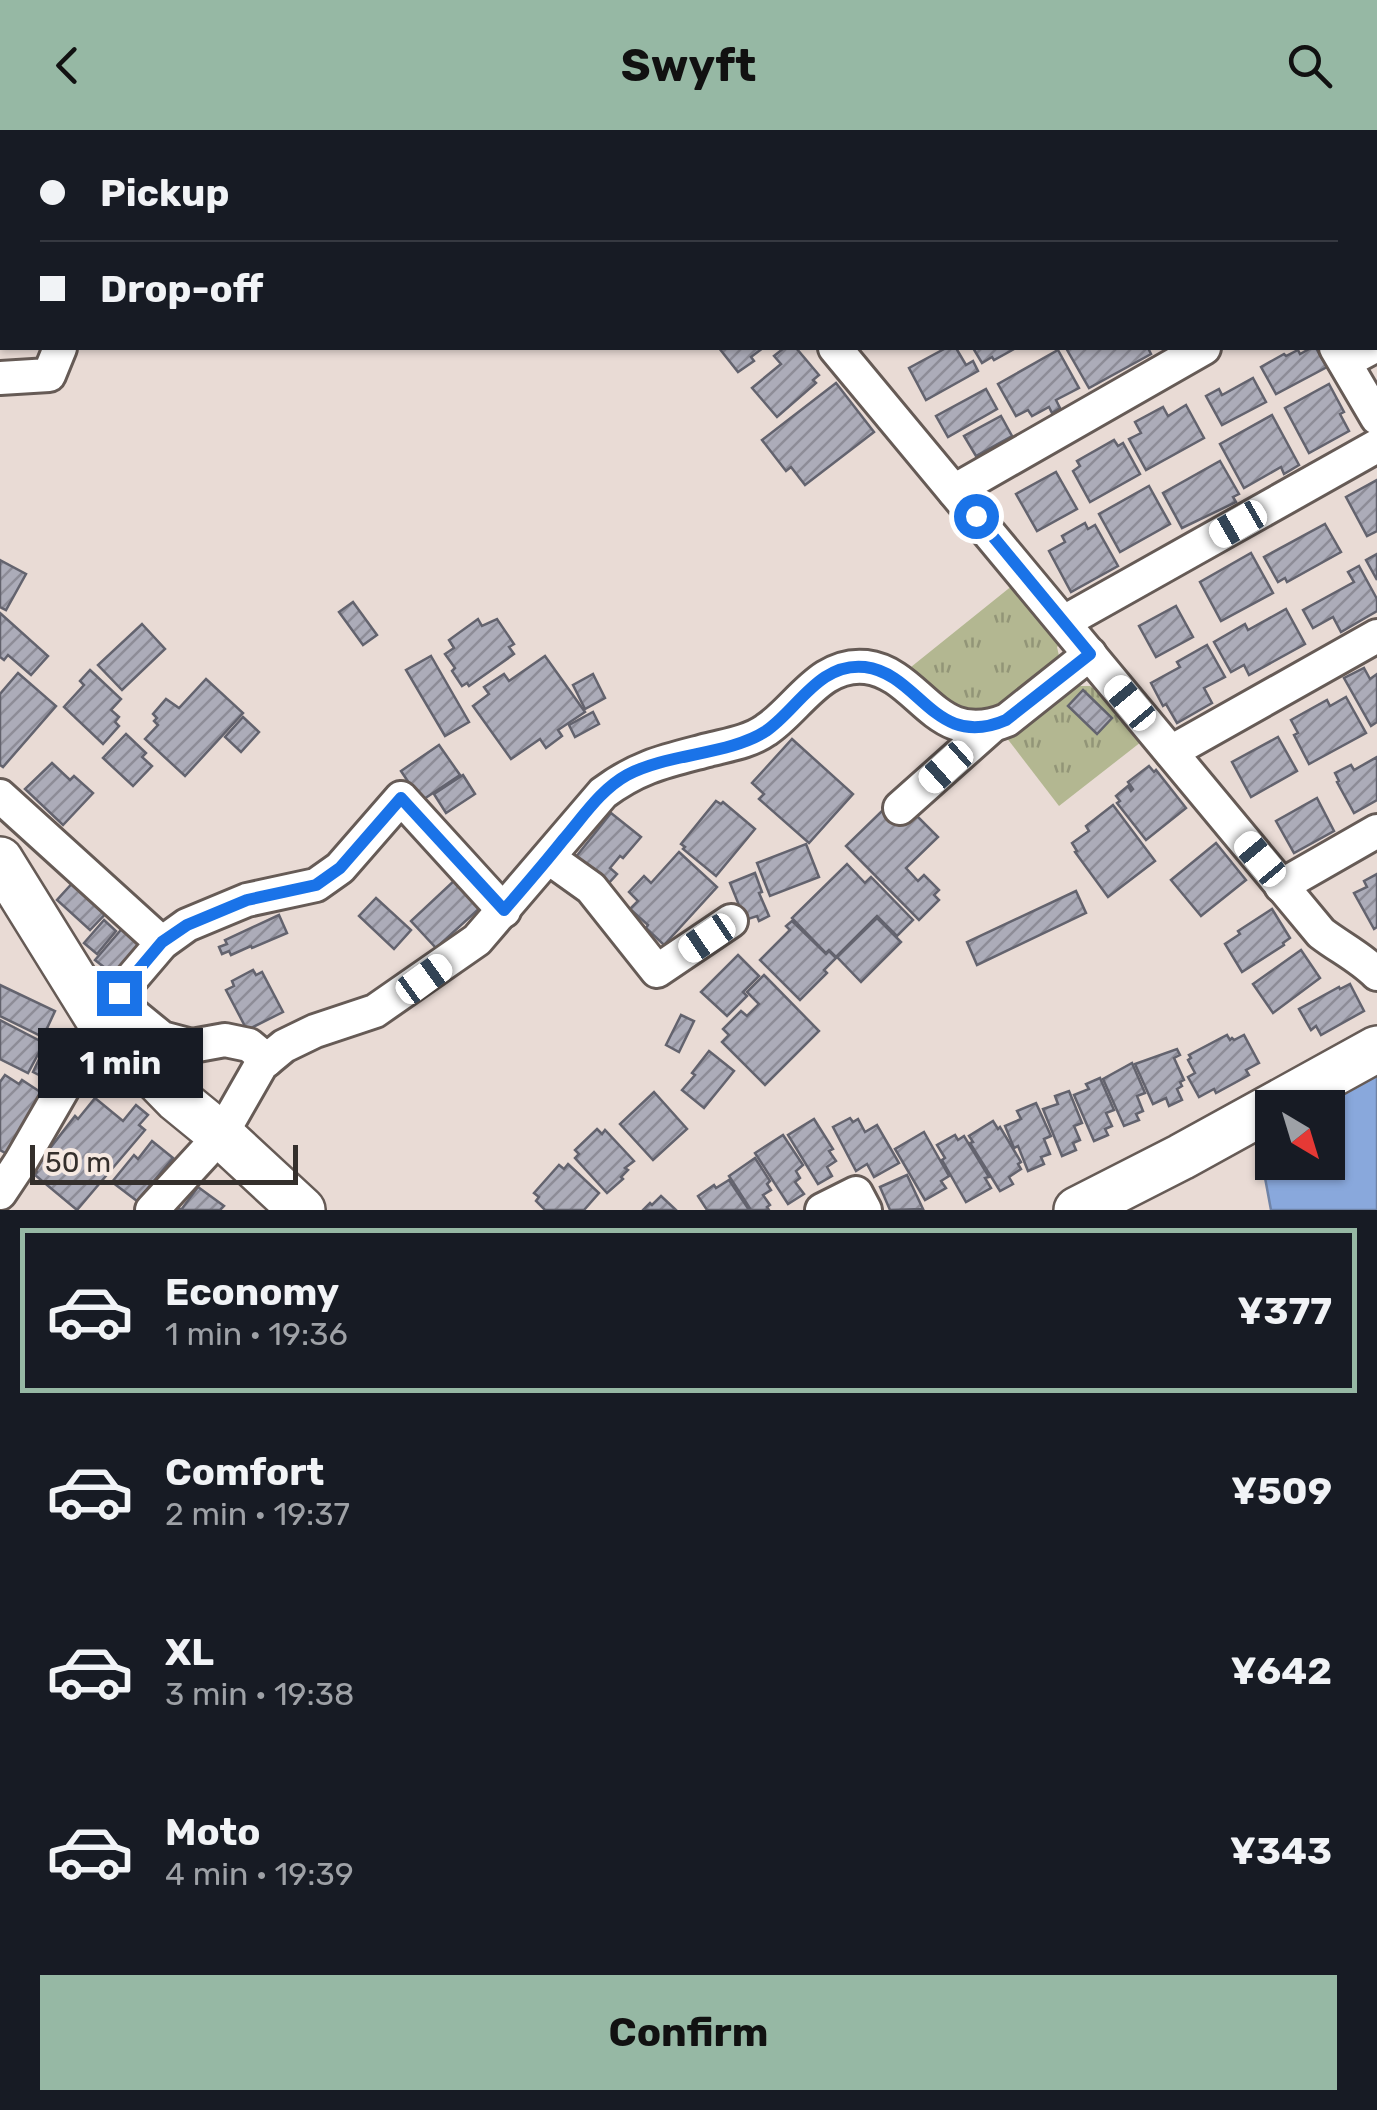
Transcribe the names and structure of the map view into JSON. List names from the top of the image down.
{
  "scale_bar": "50 m",
  "north": "bottom right",
  "page": {
    "header": "Swyft",
    "banner": ["Pickup", "Drop-off"],
    "bubble": "1 min",
    "scale": "50 m",
    "list": [
      {
        "name": "Economy",
        "note": "1 min · 19:36",
        "value": "¥377"
      },
      {
        "name": "Comfort",
        "note": "2 min · 19:37",
        "value": "¥509"
      },
      {
        "name": "XL",
        "note": "3 min · 19:38",
        "value": "¥642"
      },
      {
        "name": "Moto",
        "note": "4 min · 19:39",
        "value": "¥343"
      }
    ],
    "buttons": "Confirm"
  }
}
